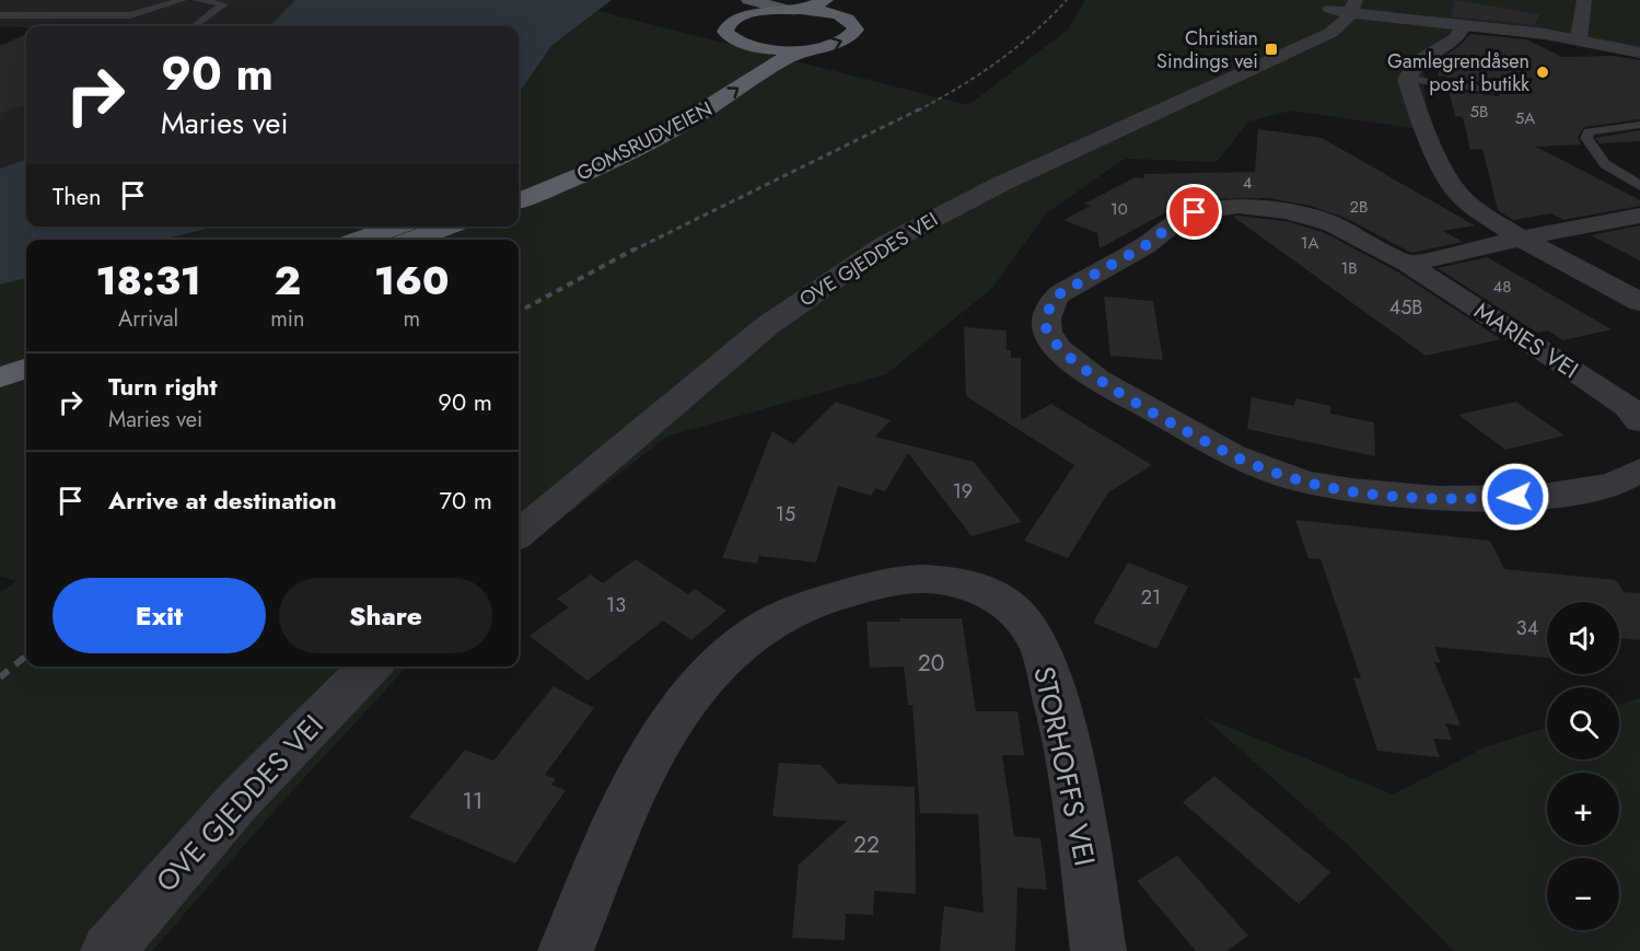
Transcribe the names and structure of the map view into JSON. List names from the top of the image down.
{
  "streets": {
    "highway": ["GOMSRUDVEIEN"],
    "street": ["OVE GJEDDES VEI", "MARIES VEI", "STORHOFFS VEI"]
  },
  "places": {
    "transit": ["Christian Sindings vei"],
    "other": ["Gamlegrendåsen post i butikk"]
  },
  "house_numbers": [
    "5B",
    "5A",
    "4",
    "2B",
    "10",
    "1A",
    "1B",
    "48",
    "45B",
    "19",
    "15",
    "21",
    "13",
    "34",
    "20",
    "11",
    "22"
  ],
  "page": {
    "turn": ["90 m", "Maries vei"],
    "then": "Then",
    "eta": [
      "18:31",
      "Arrival",
      "2",
      "min",
      "160",
      "m"
    ],
    "list": [
      {
        "name": "Turn right",
        "note": "Maries vei",
        "value": "90 m"
      },
      {
        "name": "Arrive at destination",
        "value": "70 m"
      }
    ],
    "buttons": ["Exit", "Share"],
    "map_buttons": ["+", "−"]
  }
}
